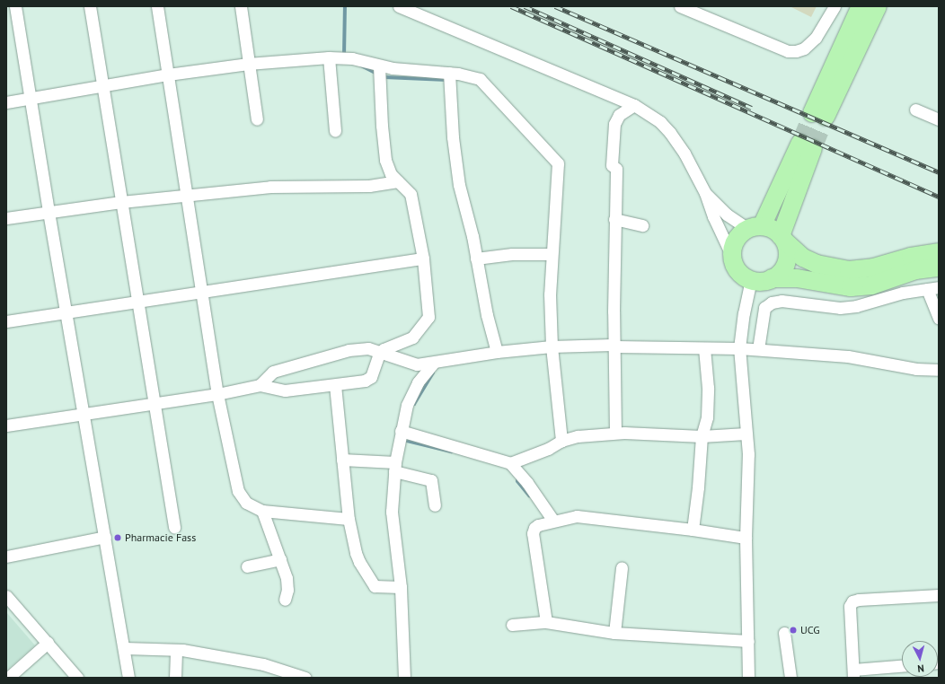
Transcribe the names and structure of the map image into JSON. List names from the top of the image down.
{
  "places": ["Pharmacie Fass", "UCG"],
  "north": "bottom"
}
